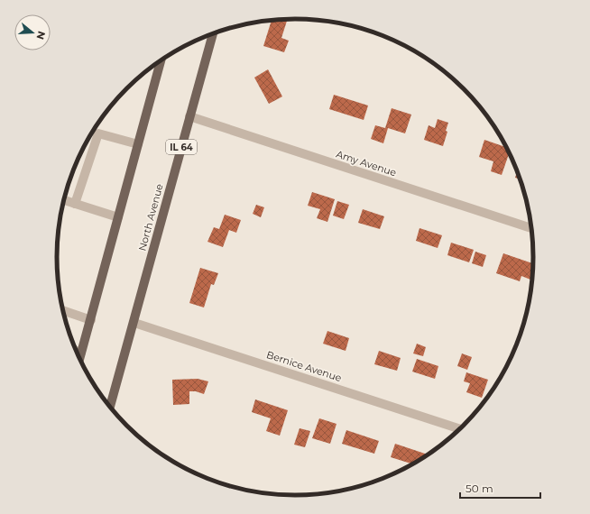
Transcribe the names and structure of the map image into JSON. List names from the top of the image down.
{
  "streets": {
    "main road": ["IL 64", "North Avenue"],
    "street": ["Amy Avenue", "Bernice Avenue"]
  },
  "crossings": [
    ["Amy Avenue", "North Avenue"],
    ["North Avenue", "Bernice Avenue"]
  ],
  "scale_bar": "50 m",
  "north": "right"
}
